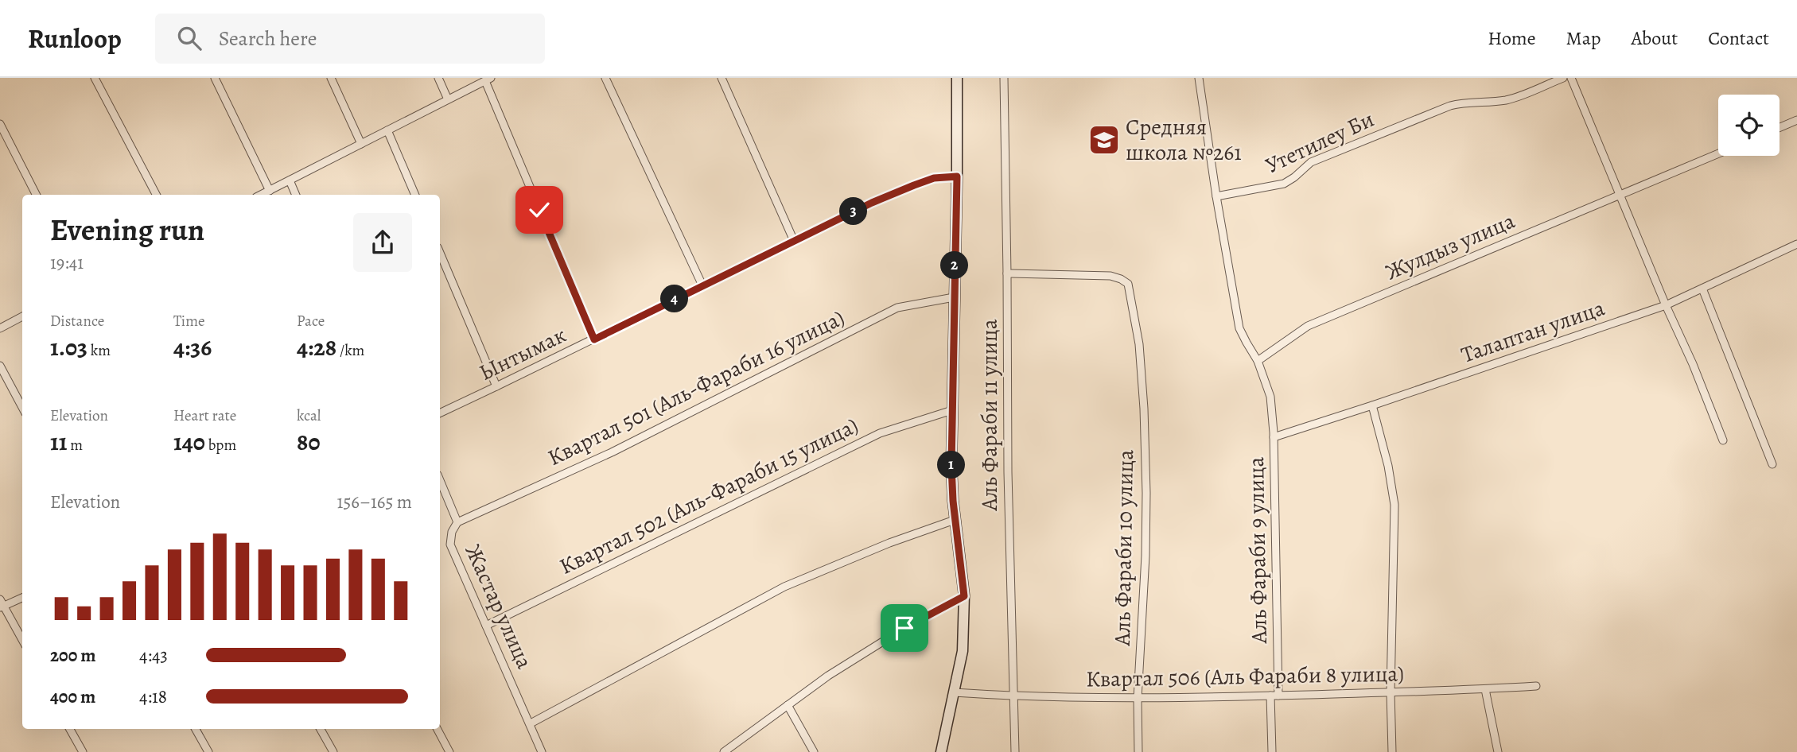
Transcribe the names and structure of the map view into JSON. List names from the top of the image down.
{
  "streets": {
    "street": [
      "Утетилеу Би",
      "Жулдыз улица",
      "Талаптан улица",
      "Ынтымак",
      "Квартал 501 (Аль-Фараби 16 улица)",
      "Аль Фараби 11 улица",
      "Квартал 502 (Аль-Фараби 15 улица)",
      "Аль Фараби 10 улица",
      "Аль Фараби 9 улица",
      "Жастар улица",
      "Квартал 506 (Аль Фараби 8 улица)"
    ]
  },
  "crossings": [
    ["Талаптан улица", "Аль Фараби 9 улица"],
    ["Квартал 501 (Аль-Фараби 16 улица)", "Жастар улица"],
    ["Аль Фараби 11 улица", "Аль Фараби 10 улица"],
    ["Аль Фараби 11 улица", "Квартал 506 (Аль Фараби 8 улица)"],
    ["Квартал 502 (Аль-Фараби 15 улица)", "Жастар улица"],
    ["Аль Фараби 10 улица", "Квартал 506 (Аль Фараби 8 улица)"],
    ["Аль Фараби 9 улица", "Квартал 506 (Аль Фараби 8 улица)"]
  ],
  "places": {
    "school or university": ["Средняя школа №261"]
  },
  "page": {
    "header": "Runloop",
    "search": "Search here",
    "nav": [
      "Home",
      "Map",
      "About",
      "Contact"
    ],
    "heading": ["Evening run", "19:41"],
    "pins": [
      "3",
      "2",
      "4",
      "1"
    ],
    "stats": [
      ["Distance", "1.03 km"],
      ["Time", "4:36"],
      ["Pace", "4:28 /km"],
      ["Elevation", "11 m"],
      ["Heart rate", "140 bpm"],
      ["kcal", "80"]
    ],
    "chart": ["Elevation", "156–165 m"],
    "list": [
      {
        "name": "200 m",
        "note": "4:43"
      },
      {
        "name": "400 m",
        "note": "4:18"
      }
    ]
  }
}
